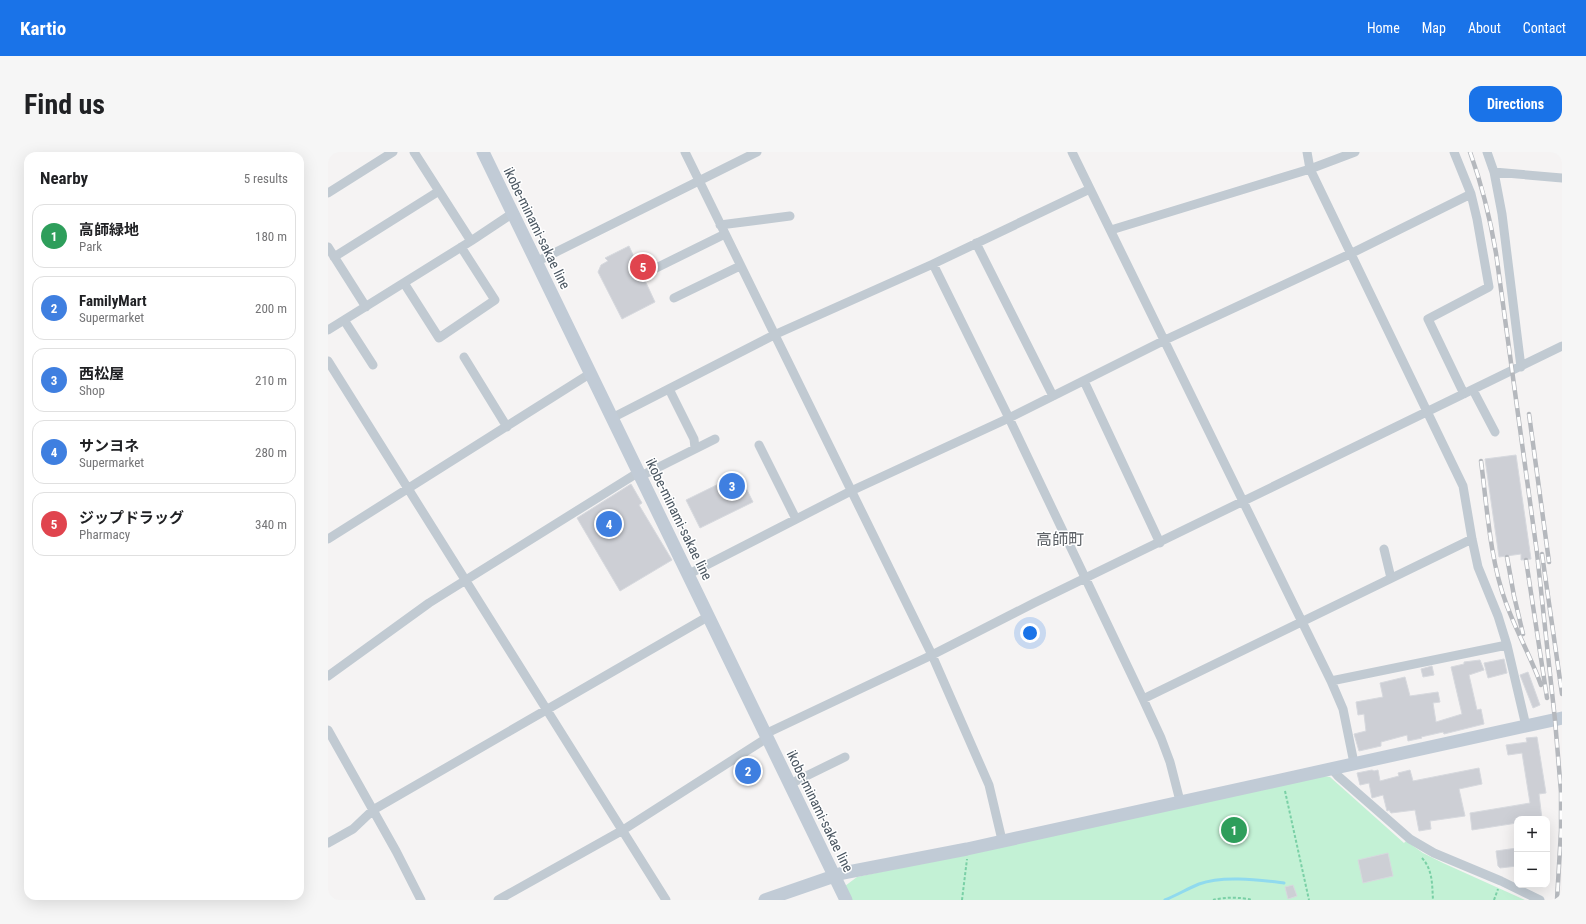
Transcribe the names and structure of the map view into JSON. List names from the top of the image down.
{
  "streets": {
    "main road": ["ikobe-minami-sakae line"]
  },
  "districts": ["高師町"],
  "page": {
    "header": "Kartio",
    "nav": [
      "Home",
      "Map",
      "About",
      "Contact"
    ],
    "buttons": "Directions",
    "title": "Find us",
    "heading": ["Nearby", "5 results"],
    "list": [
      {
        "mark": "1",
        "name": "高師緑地",
        "note": "Park",
        "value": "180 m"
      },
      {
        "mark": "2",
        "name": "FamilyMart",
        "note": "Supermarket",
        "value": "200 m"
      },
      {
        "mark": "3",
        "name": "西松屋",
        "note": "Shop",
        "value": "210 m"
      },
      {
        "mark": "4",
        "name": "サンヨネ",
        "note": "Supermarket",
        "value": "280 m"
      },
      {
        "mark": "5",
        "name": "ジップドラッグ",
        "note": "Pharmacy",
        "value": "340 m"
      }
    ],
    "pins": [
      "5",
      "3",
      "4",
      "2",
      "1"
    ],
    "map_buttons": ["+", "−"]
  }
}
